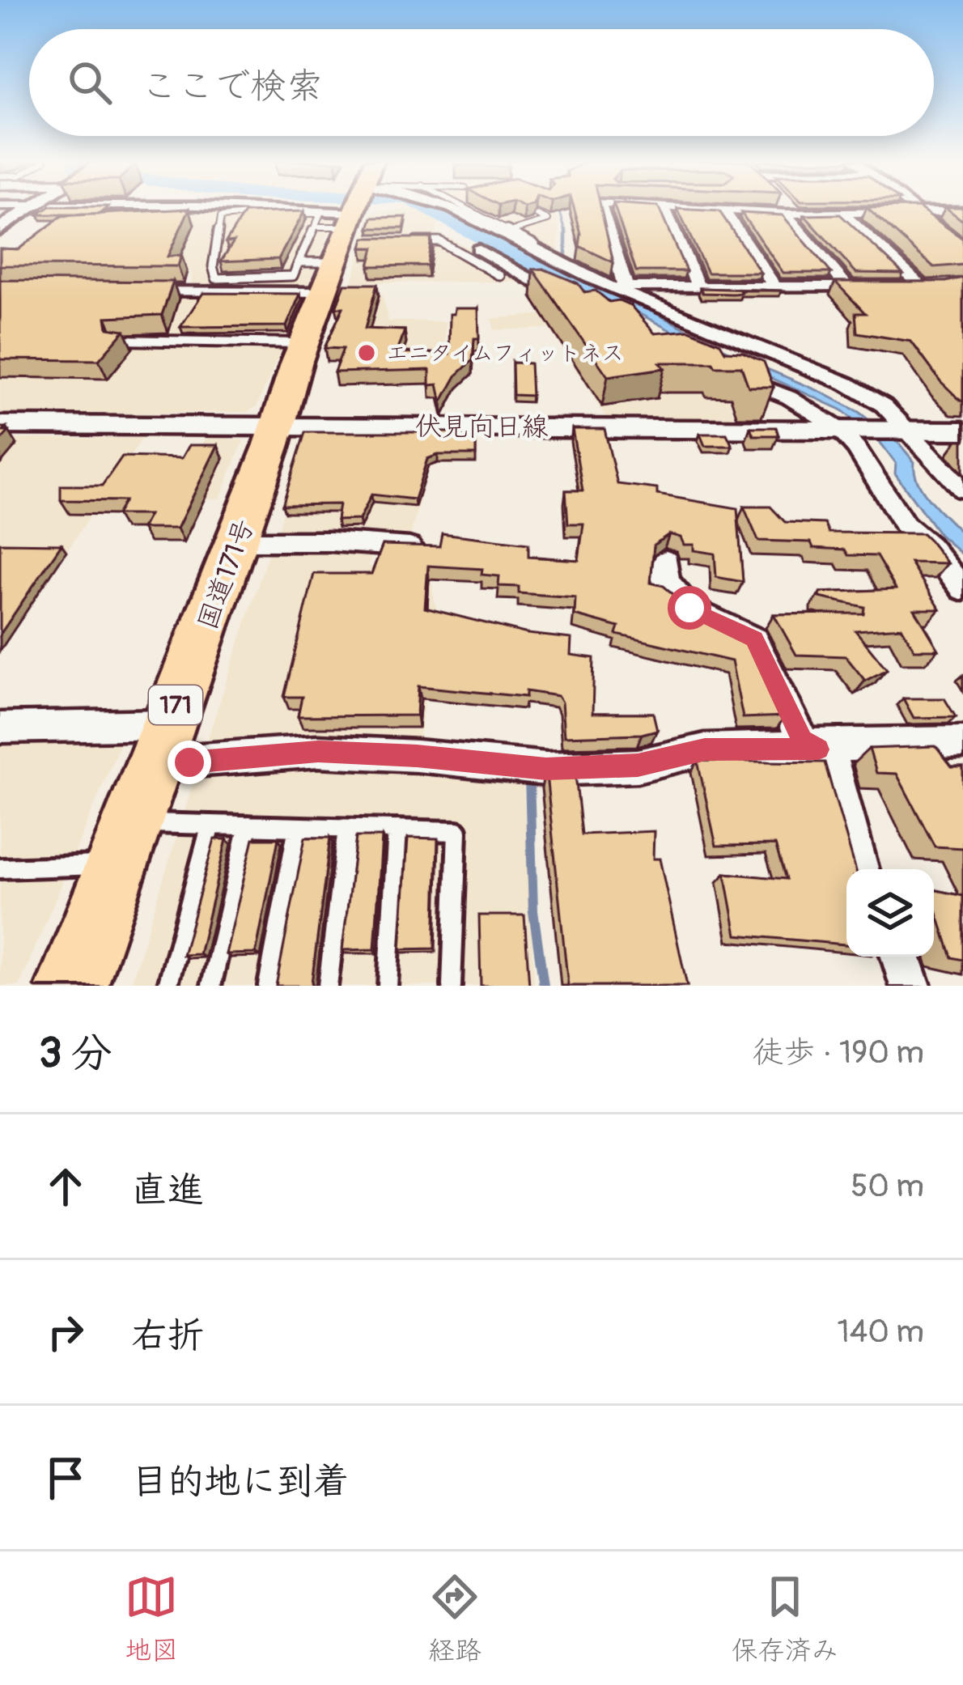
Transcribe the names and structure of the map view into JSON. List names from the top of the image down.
{
  "streets": {
    "highway": ["国道171号", "171"],
    "main road": ["伏見向日線"]
  },
  "crossings": [
    ["伏見向日線", "国道171号"]
  ],
  "places": ["エニタイムフィットネス"],
  "page": {
    "search": "ここで検索",
    "heading": ["3 分", "徒歩 · 190 m"],
    "list": [
      ["直進", "50 m"],
      ["右折", "140 m"],
      "目的地に到着"
    ],
    "nav": ["地図", "経路", "保存済み"]
  }
}
